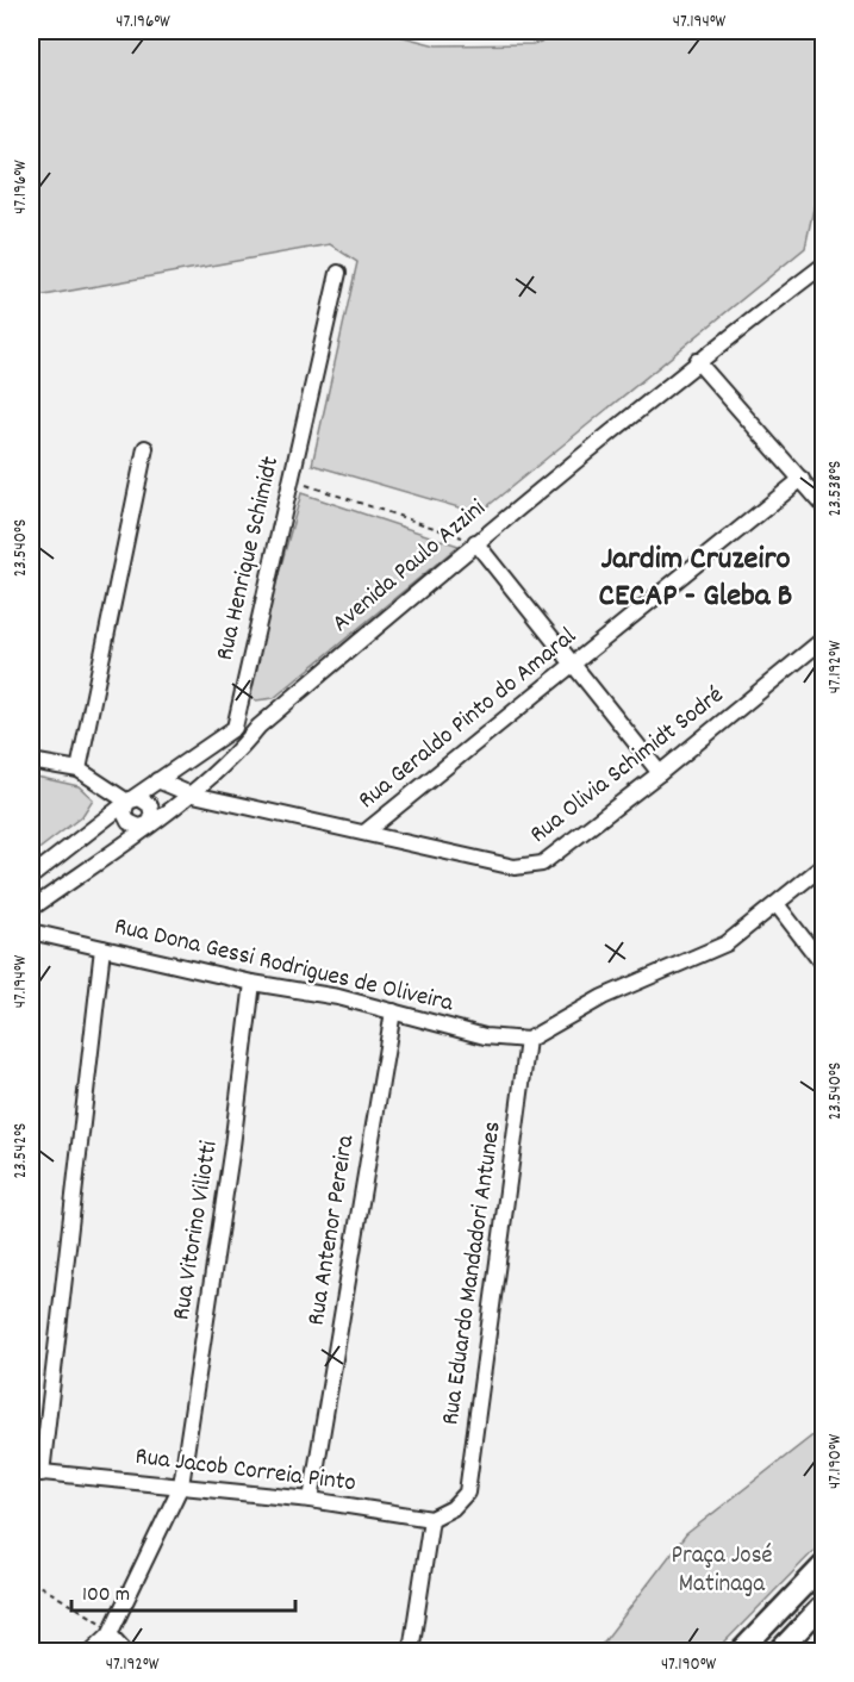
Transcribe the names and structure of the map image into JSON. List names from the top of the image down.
{
  "streets": {
    "street": [
      "Rua Henrique Schimidt",
      "Avenida Paulo Azzini",
      "Rua Geraldo Pinto do Amaral",
      "Rua Olivia Schimidt Sodré",
      "Rua Dona Gessi Rodrigues de Oliveira",
      "Rua Vitorino Viliotti",
      "Rua Antenor Pereira",
      "Rua Eduardo Mandadori Antunes",
      "Rua Jacob Correia Pinto"
    ]
  },
  "crossings": [
    ["Avenida Paulo Azzini", "Rua Olivia Schimidt Sodré"],
    ["Rua Geraldo Pinto do Amaral", "Rua Olivia Schimidt Sodré"],
    ["Rua Dona Gessi Rodrigues de Oliveira", "Rua Vitorino Viliotti"],
    ["Rua Dona Gessi Rodrigues de Oliveira", "Rua Antenor Pereira"],
    ["Rua Dona Gessi Rodrigues de Oliveira", "Rua Eduardo Mandadori Antunes"],
    ["Rua Vitorino Viliotti", "Rua Jacob Correia Pinto"],
    ["Rua Antenor Pereira", "Rua Jacob Correia Pinto"],
    ["Rua Eduardo Mandadori Antunes", "Rua Jacob Correia Pinto"]
  ],
  "districts": ["Jardim Cruzeiro CECAP - Gleba B"],
  "parks": ["Praça José Matinaga"],
  "scale_bar": "100 m",
  "coordinates": [
    "47.196°W",
    "47.194°W",
    "23.538°S",
    "23.540°S",
    "47.192°W",
    "23.542°S",
    "47.190°W"
  ]
}
